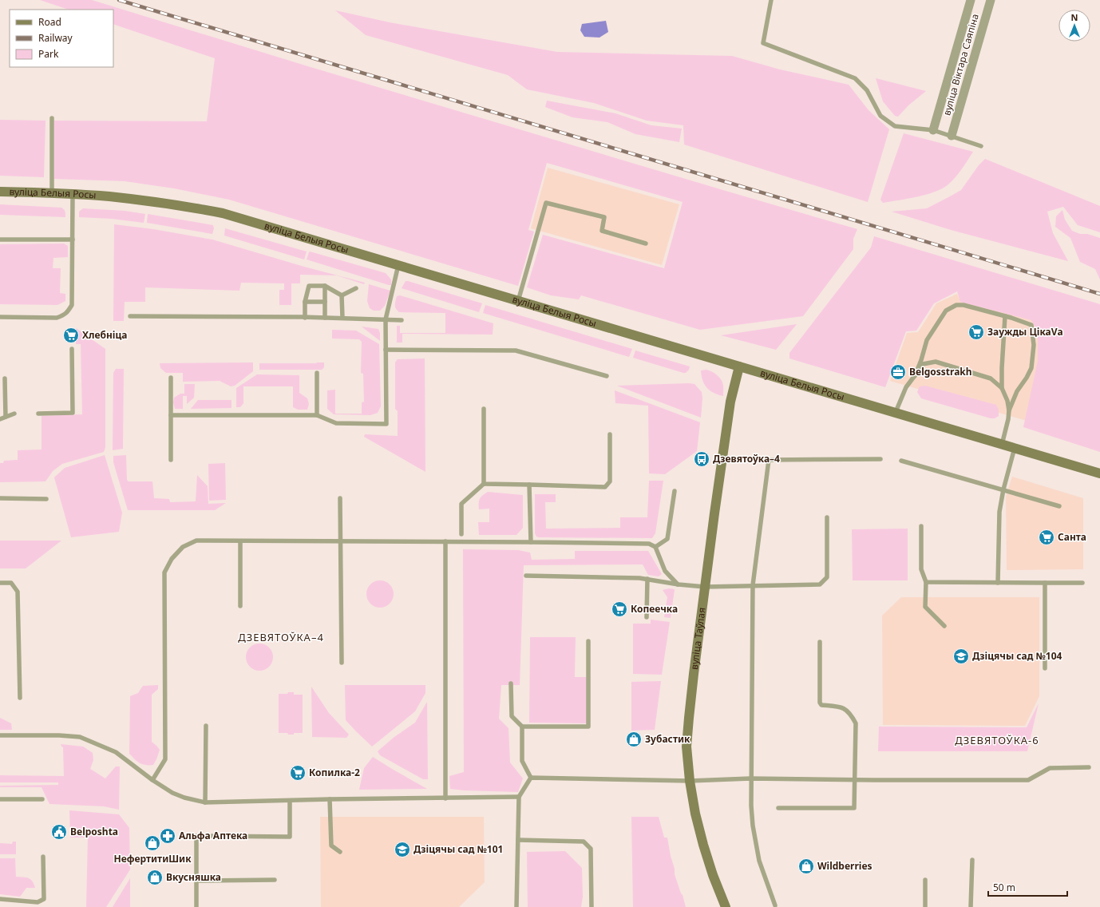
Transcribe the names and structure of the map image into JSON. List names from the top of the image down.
{
  "streets": {
    "main road": ["вуліца Белыя Росы", "вуліца Таўлая"],
    "street": ["вуліца Віктара Саяпіна"]
  },
  "crossings": [
    ["вуліца Белыя Росы", "вуліца Таўлая"]
  ],
  "districts": ["ДЗЕВЯТОЎКА–4", "ДЗЕВЯТОЎКА-6"],
  "places": {
    "supermarket": [
      "Заужды ЦікаVа",
      "Хлебніца",
      "Санта",
      "Копеечка",
      "Копилка-2"
    ],
    "office": ["Belgosstrakh"],
    "bus stop": ["Дзевятоўка–4"],
    "school or university": ["Дзіцячы сад №104", "Дзіцячы сад №101"],
    "shop": [
      "Зубастик",
      "НефертитиШик",
      "Wildberries",
      "Вкусняшка"
    ],
    "public building": ["Belposhta"],
    "pharmacy": ["Альфа Аптека"]
  },
  "legend": ["Road", "Railway", "Park"],
  "scale_bar": "50 m",
  "north": "top"
}
